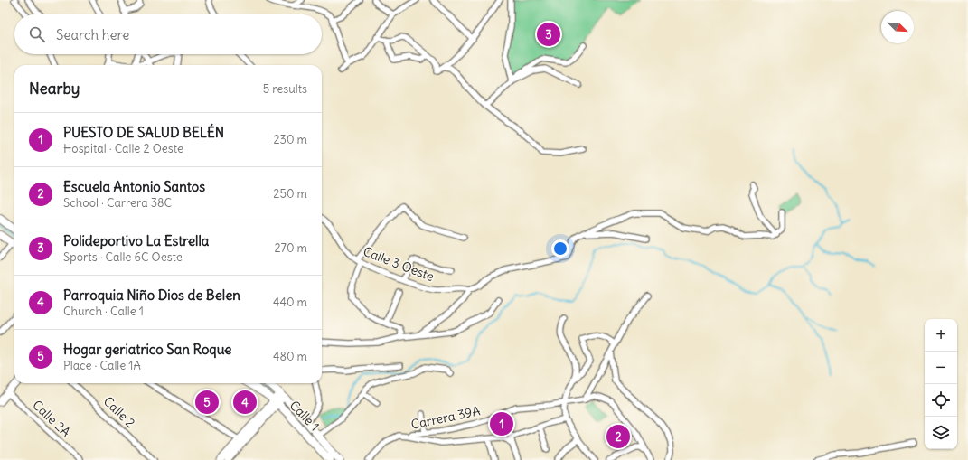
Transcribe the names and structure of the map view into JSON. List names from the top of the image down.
{
  "streets": {
    "main road": ["Calle 1"],
    "street": [
      "Calle 3 Oeste",
      "Calle 2",
      "Carrera 39A",
      "Calle 2A"
    ]
  },
  "north": "bottom right",
  "page": {
    "search": "Search here",
    "pins": [
      "3",
      "4",
      "5",
      "1",
      "2"
    ],
    "heading": ["Nearby", "5 results"],
    "list": [
      {
        "mark": "1",
        "name": "PUESTO DE SALUD BELÉN",
        "note": "Hospital · Calle 2 Oeste",
        "value": "230 m"
      },
      {
        "mark": "2",
        "name": "Escuela Antonio Santos",
        "note": "School · Carrera 38C",
        "value": "250 m"
      },
      {
        "mark": "3",
        "name": "Polideportivo La Estrella",
        "note": "Sports · Calle 6C Oeste",
        "value": "270 m"
      },
      {
        "mark": "4",
        "name": "Parroquia Niño Dios de Belen",
        "note": "Church · Calle 1",
        "value": "440 m"
      },
      {
        "mark": "5",
        "name": "Hogar geriatrico San Roque",
        "note": "Place · Calle 1A",
        "value": "480 m"
      }
    ],
    "map_buttons": ["+", "−"]
  }
}
